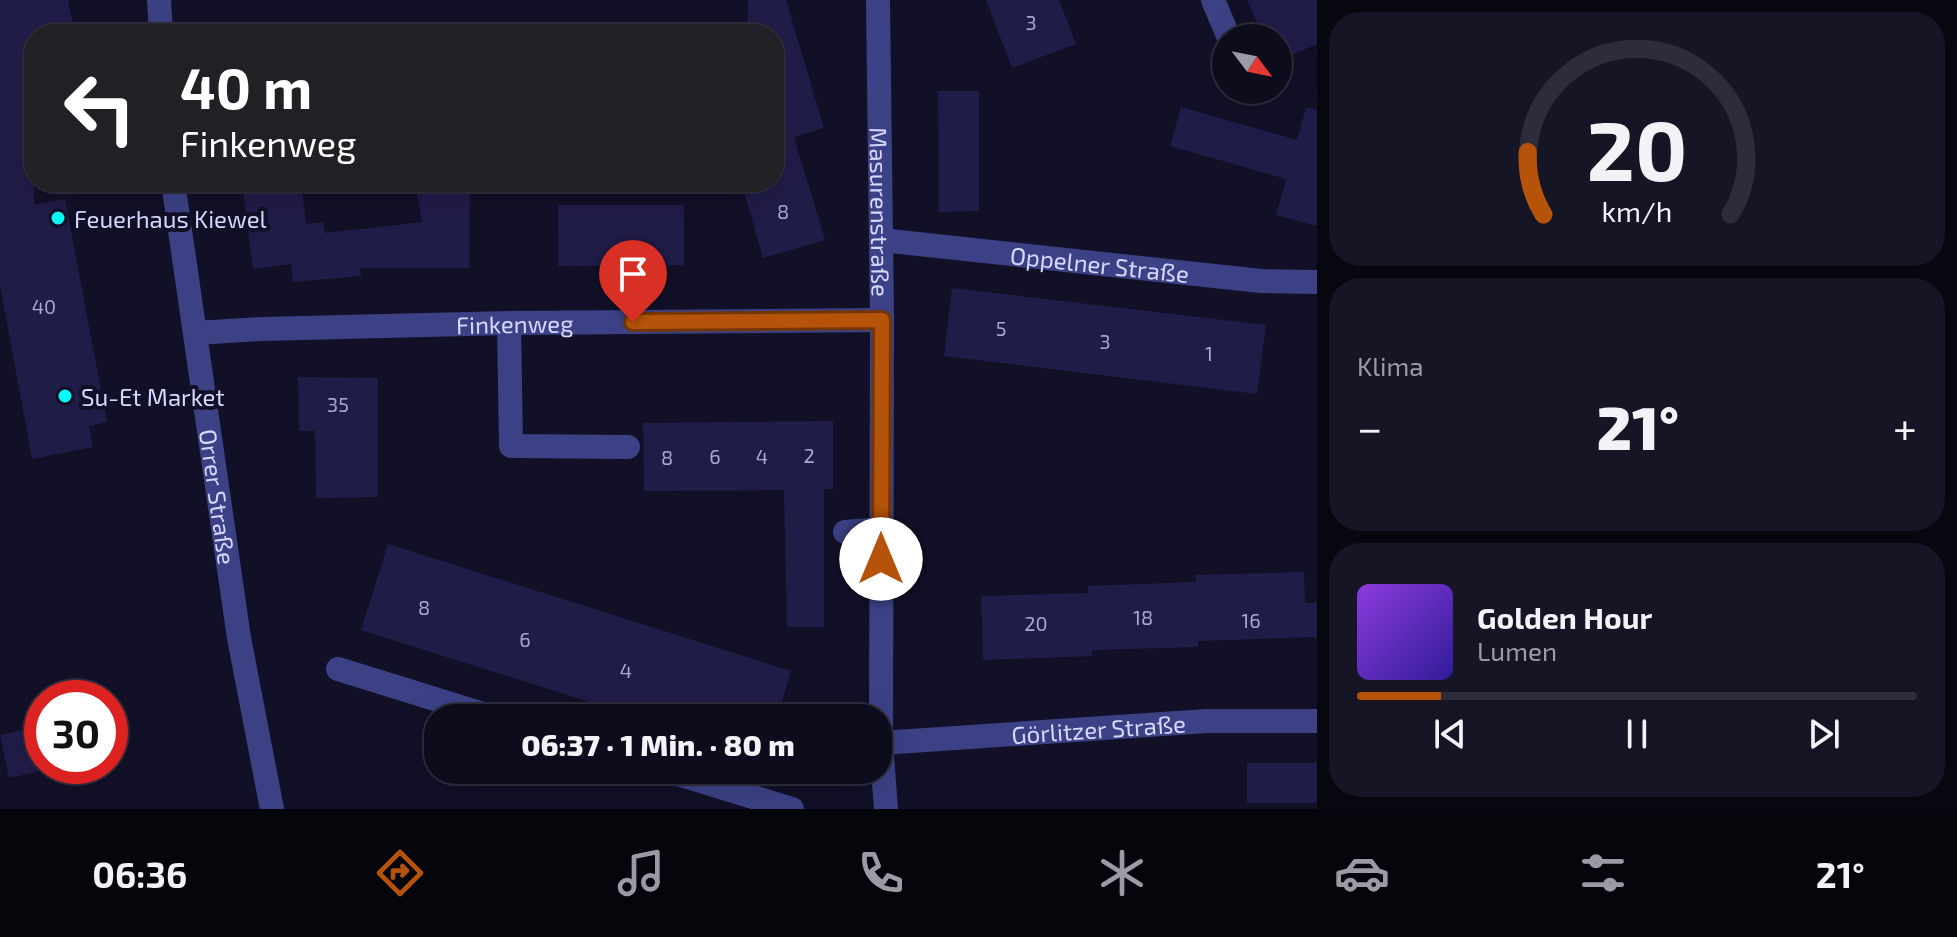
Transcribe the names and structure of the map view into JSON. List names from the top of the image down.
{
  "streets": {
    "street": [
      "Masurenstraße",
      "Oppelner Straße",
      "Finkenweg",
      "Orrer Straße",
      "Görlitzer Straße"
    ]
  },
  "crossings": [
    ["Masurenstraße", "Oppelner Straße"],
    ["Masurenstraße", "Finkenweg"],
    ["Finkenweg", "Orrer Straße"]
  ],
  "places": ["Feuerhaus Kiewel", "Su-Et Market"],
  "house_numbers": [
    "3",
    "8",
    "40",
    "5",
    "3",
    "1",
    "35",
    "2",
    "6",
    "4",
    "8",
    "8",
    "18",
    "16",
    "20",
    "6",
    "4"
  ],
  "north": "bottom right",
  "page": {
    "turn": ["40 m", "Finkenweg"],
    "tile": "Klima",
    "heat": ["−", "21°", "+"],
    "song": ["Golden Hour", "Lumen"],
    "limit": "30",
    "trip": "06:37 · 1 Min. · 80 m",
    "tabs": ["06:36", "21°"],
    "gauge": ["20", "km/h"]
  }
}
